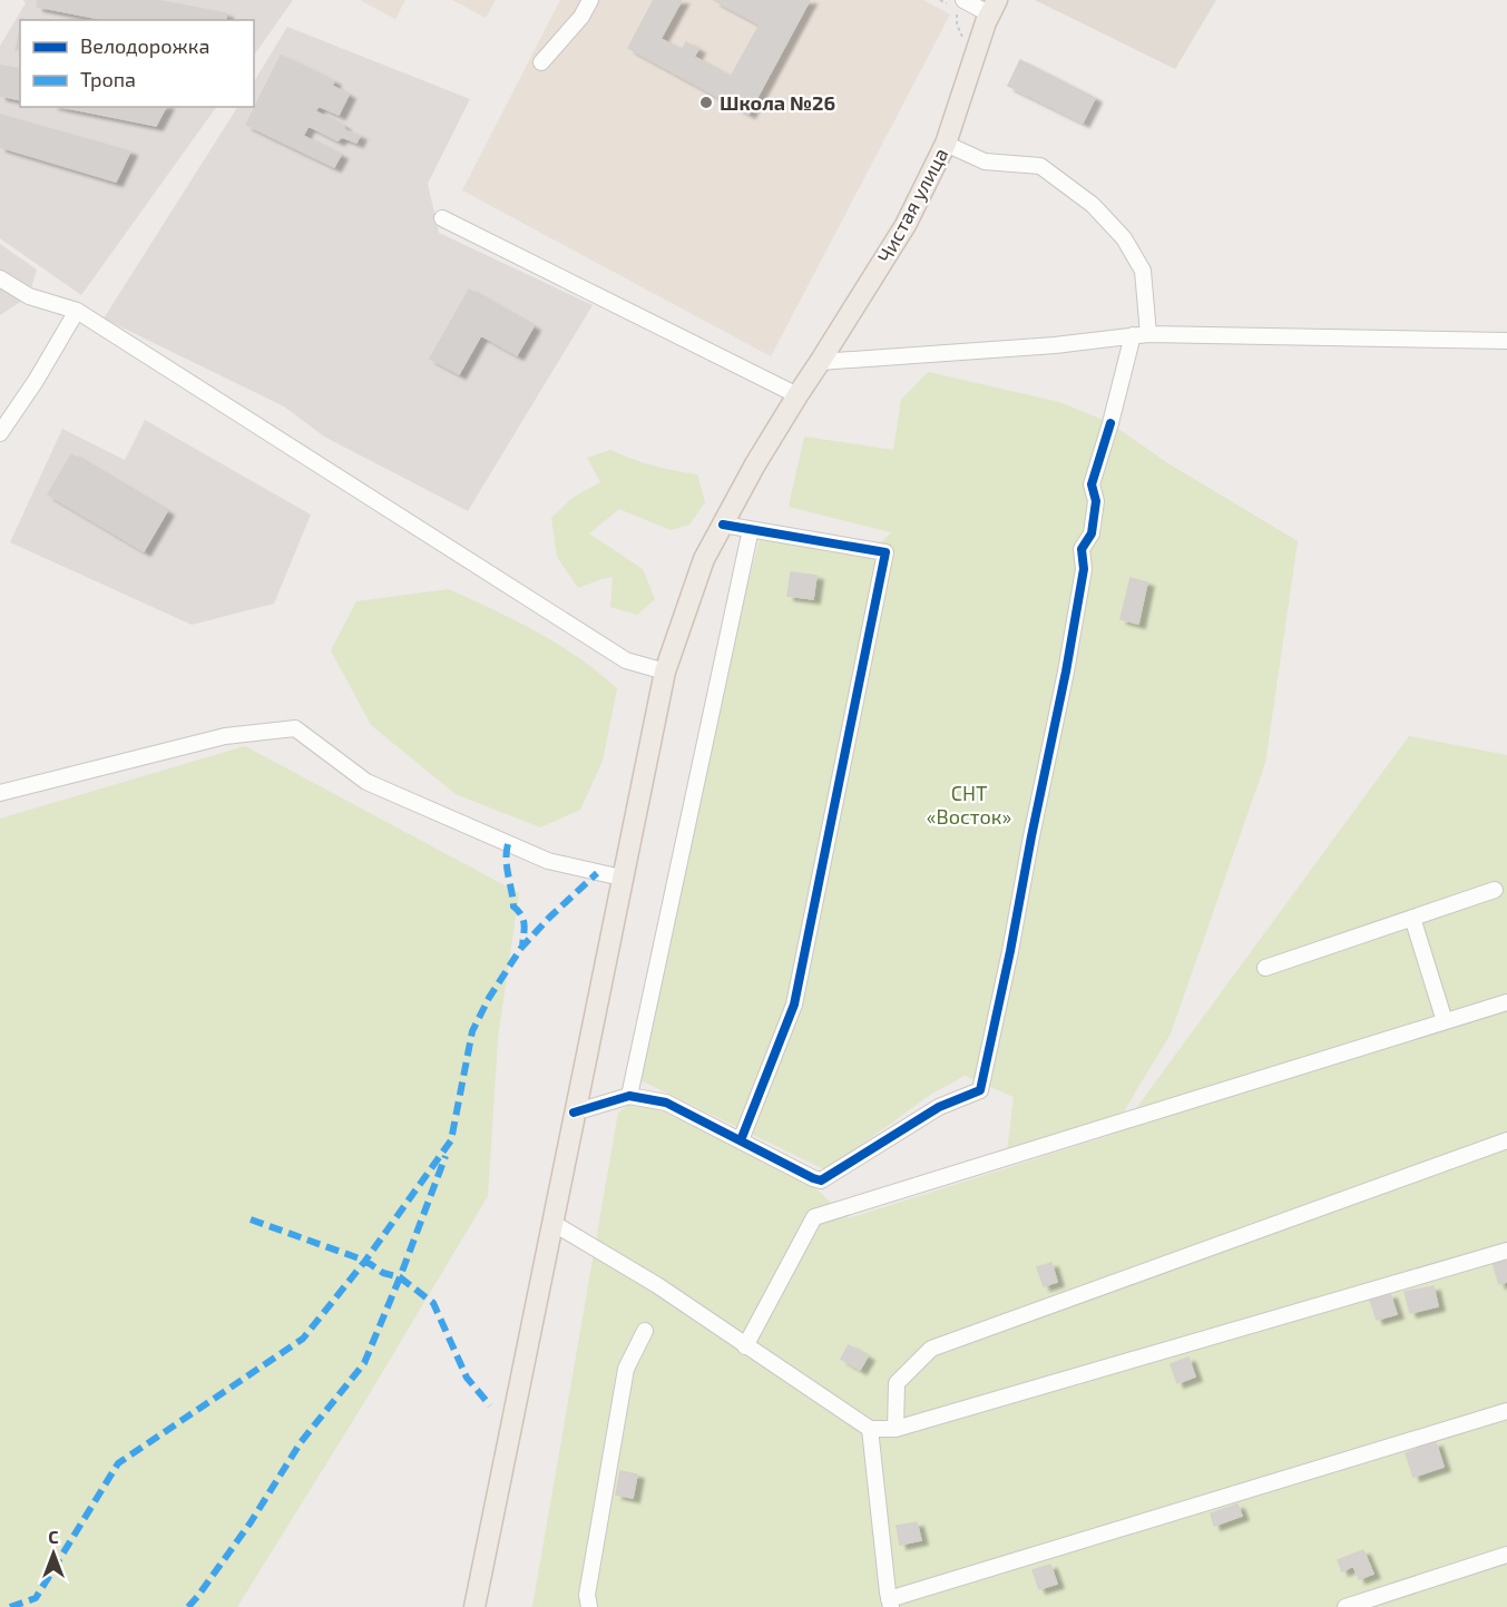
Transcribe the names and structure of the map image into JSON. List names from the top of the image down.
{
  "streets": {
    "main road": ["Чистая улица"]
  },
  "parks": ["СНТ «Восток»"],
  "places": ["Школа №26"],
  "legend": ["Велодорожка", "Тропа"],
  "north": "top"
}
